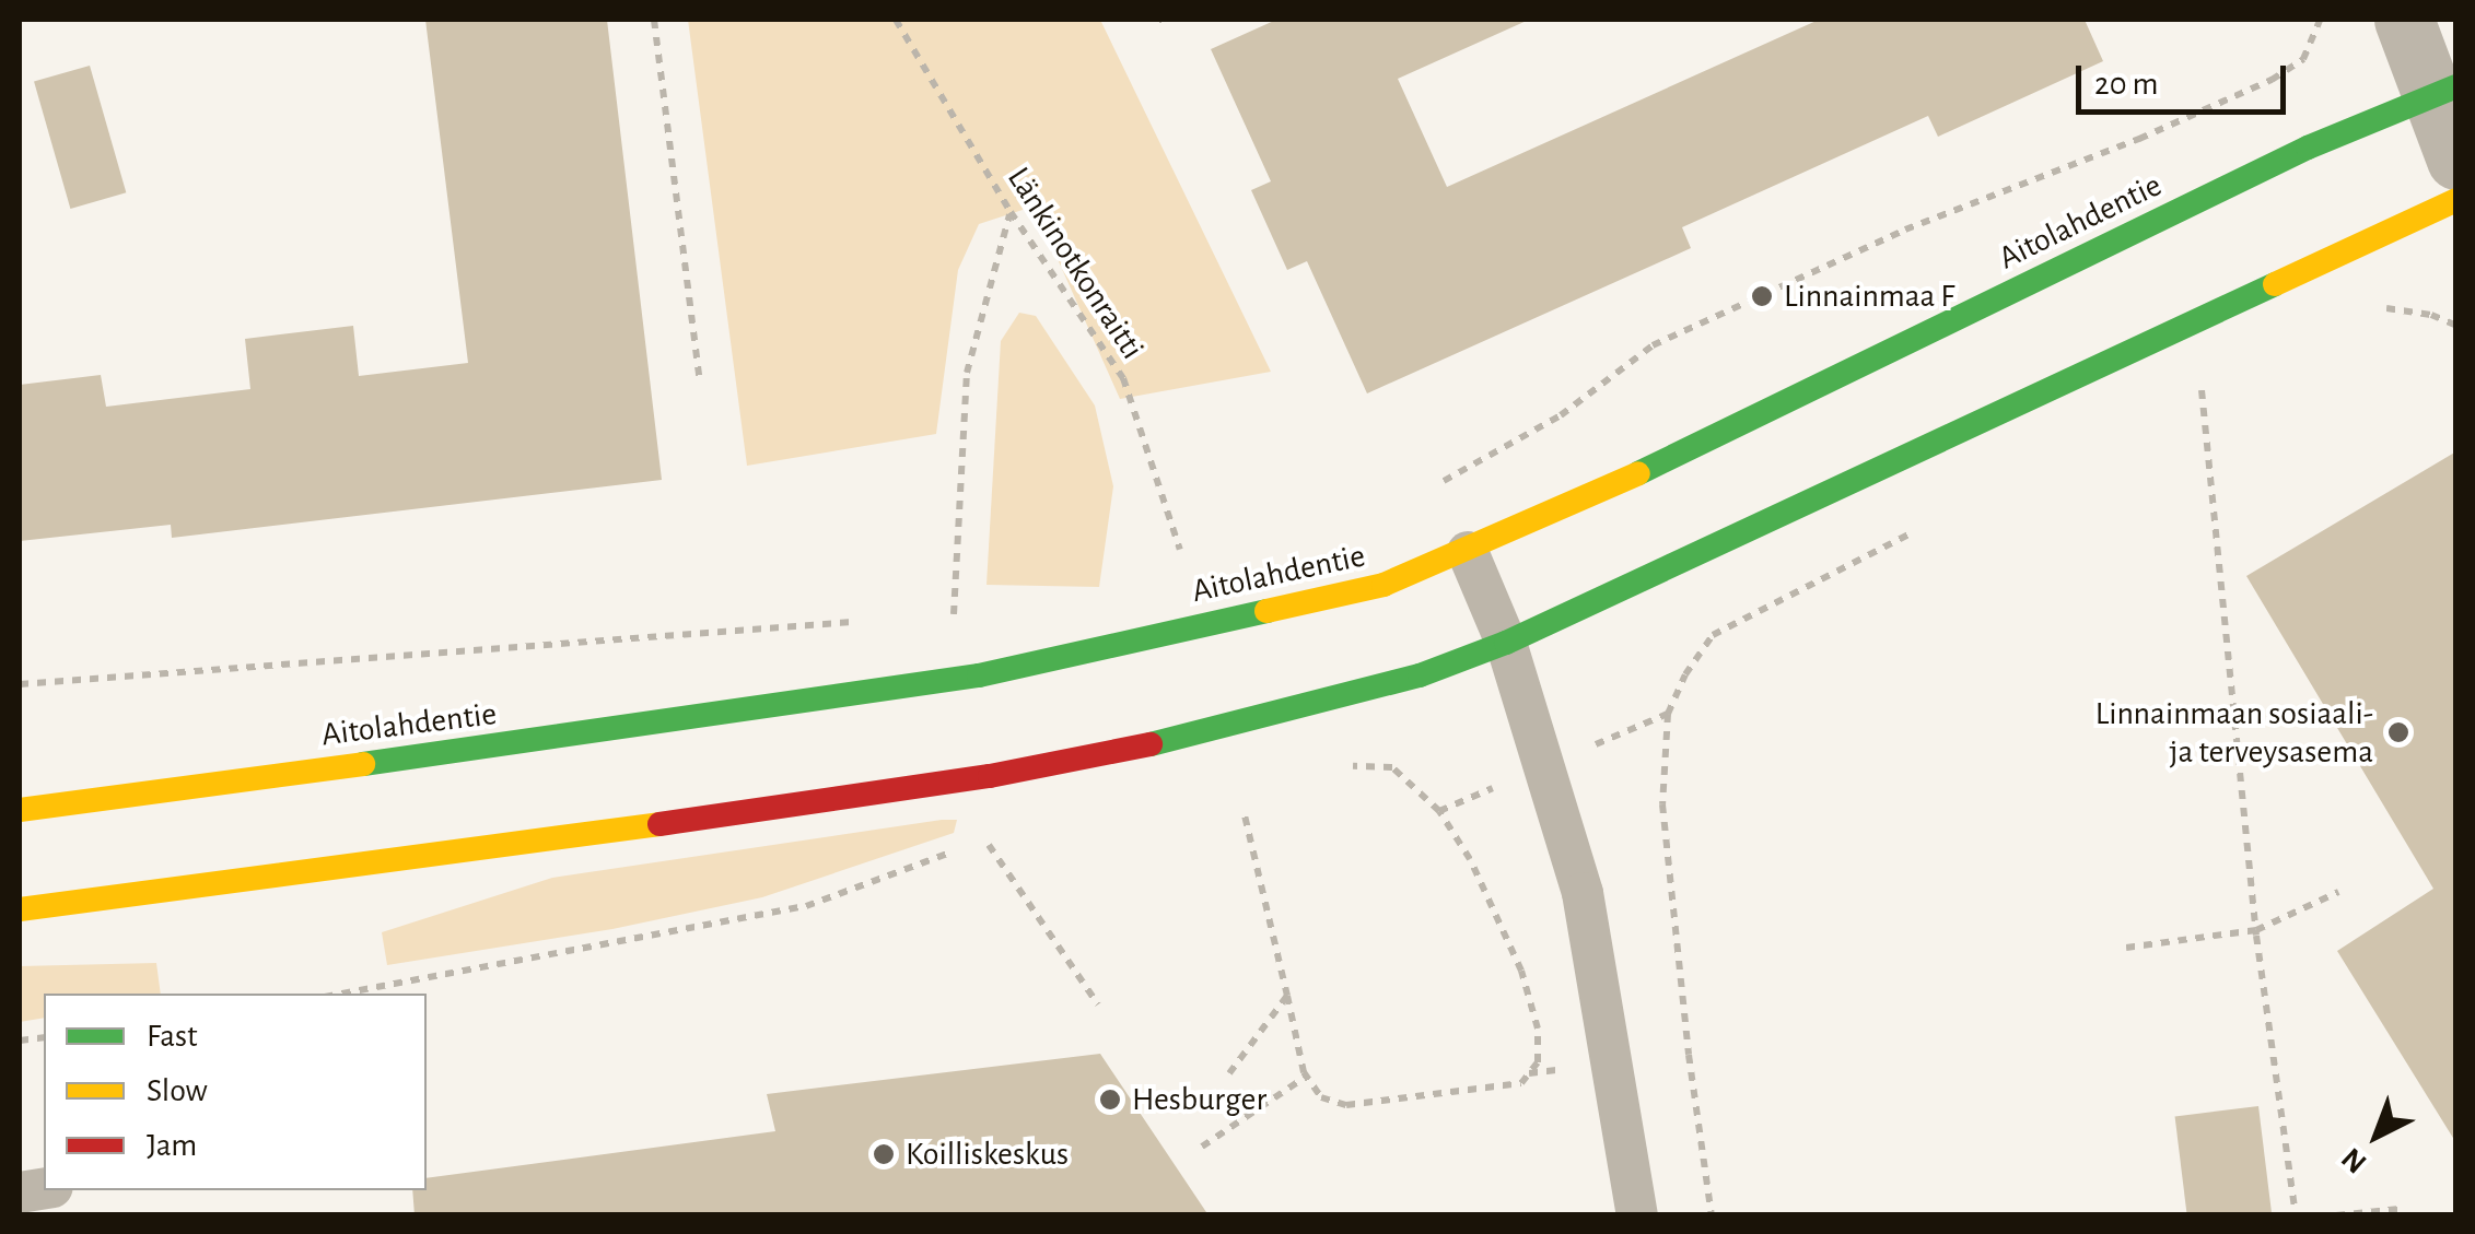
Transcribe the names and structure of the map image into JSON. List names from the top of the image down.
{
  "streets": {
    "main road": ["Aitolahdentie"],
    "path": ["Länkinotkonraitti"]
  },
  "places": [
    "Linnainmaa F",
    "Linnainmaan sosiaali- ja terveysasema",
    "Hesburger",
    "Koilliskeskus"
  ],
  "legend": ["Fast", "Slow", "Jam"],
  "scale_bar": "20 m",
  "north": "bottom left"
}
